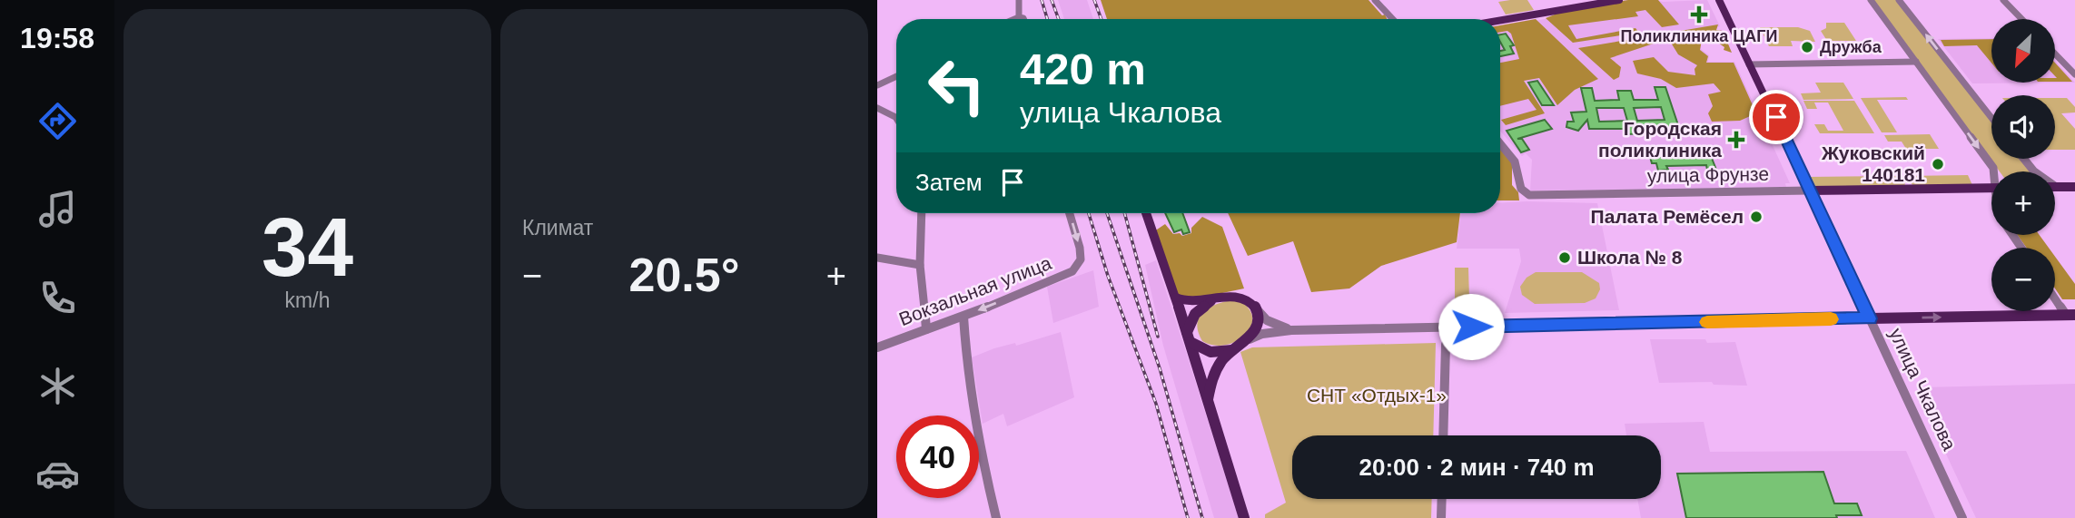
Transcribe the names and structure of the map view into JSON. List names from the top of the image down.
{
  "streets": {
    "main road": ["улица Фрунзе", "улица Чкалова"],
    "street": ["Вокзальная улица"]
  },
  "crossings": [
    ["улица Фрунзе", "улица Чкалова"]
  ],
  "one_way": ["Вокзальная улица"],
  "parks": ["СНТ «Отдых-1»"],
  "places": {
    "health": ["Поликлиника ЦАГИ", "Городская поликлиника"],
    "other": [
      "Дружба",
      "Жуковский 140181",
      "Палата Ремёсел",
      "Школа № 8"
    ]
  },
  "north": "bottom left",
  "page": {
    "tabs": "19:58",
    "tile": [
      ["34", "km/h"],
      "Климат"
    ],
    "map_buttons": ["+", "−"],
    "turn": ["420 m", "улица Чкалова"],
    "then": "Затем",
    "heat": ["−", "20.5°", "+"],
    "limit": "40",
    "trip": "20:00 · 2 мин · 740 m"
  }
}
